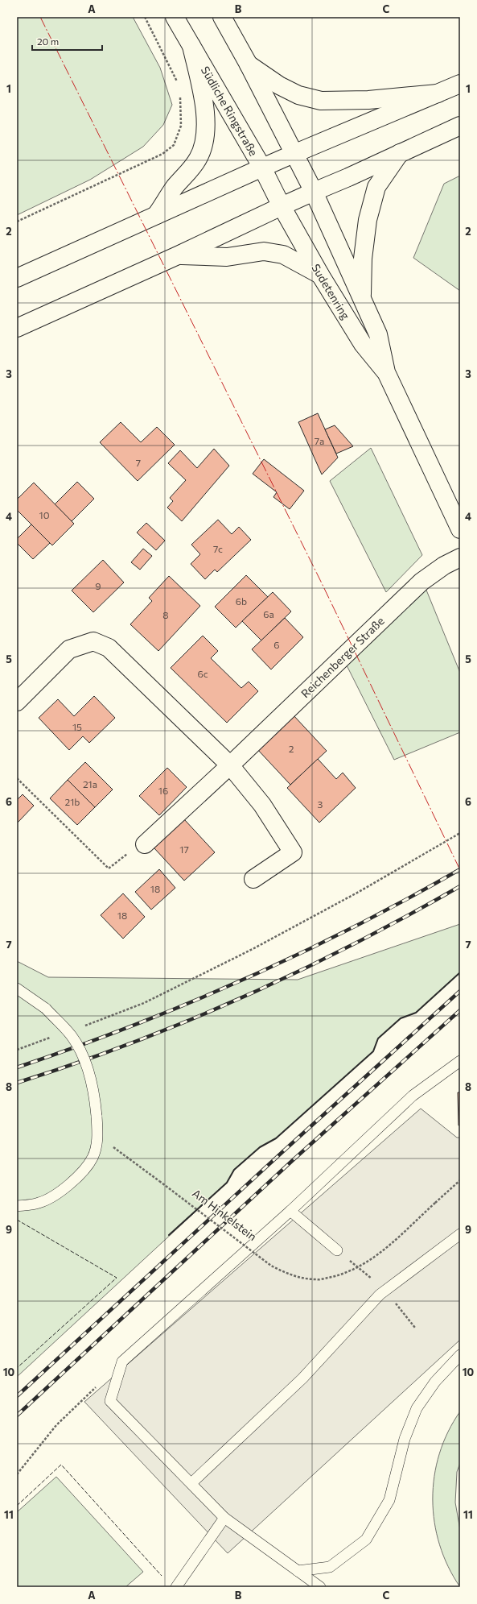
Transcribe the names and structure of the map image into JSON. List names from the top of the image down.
{
  "streets": {
    "main road": ["Südliche Ringstraße", "Sudetenring", "Reichenberger Straße"],
    "path": ["Am Hinkelstein"]
  },
  "crossings": [
    ["Südliche Ringstraße", "Sudetenring"]
  ],
  "house_numbers": [
    "7a",
    "7",
    "10",
    "7c",
    "9",
    "6b",
    "6a",
    "8",
    "6",
    "6c",
    "15",
    "2",
    "21a",
    "16",
    "21b",
    "3",
    "17",
    "18",
    "18"
  ],
  "scale_bar": "20 m",
  "grid": {
    "columns": ["A", "B", "C"],
    "rows": [
      "1",
      "2",
      "3",
      "4",
      "5",
      "6",
      "7",
      "8",
      "9",
      "10",
      "11"
    ]
  }
}
